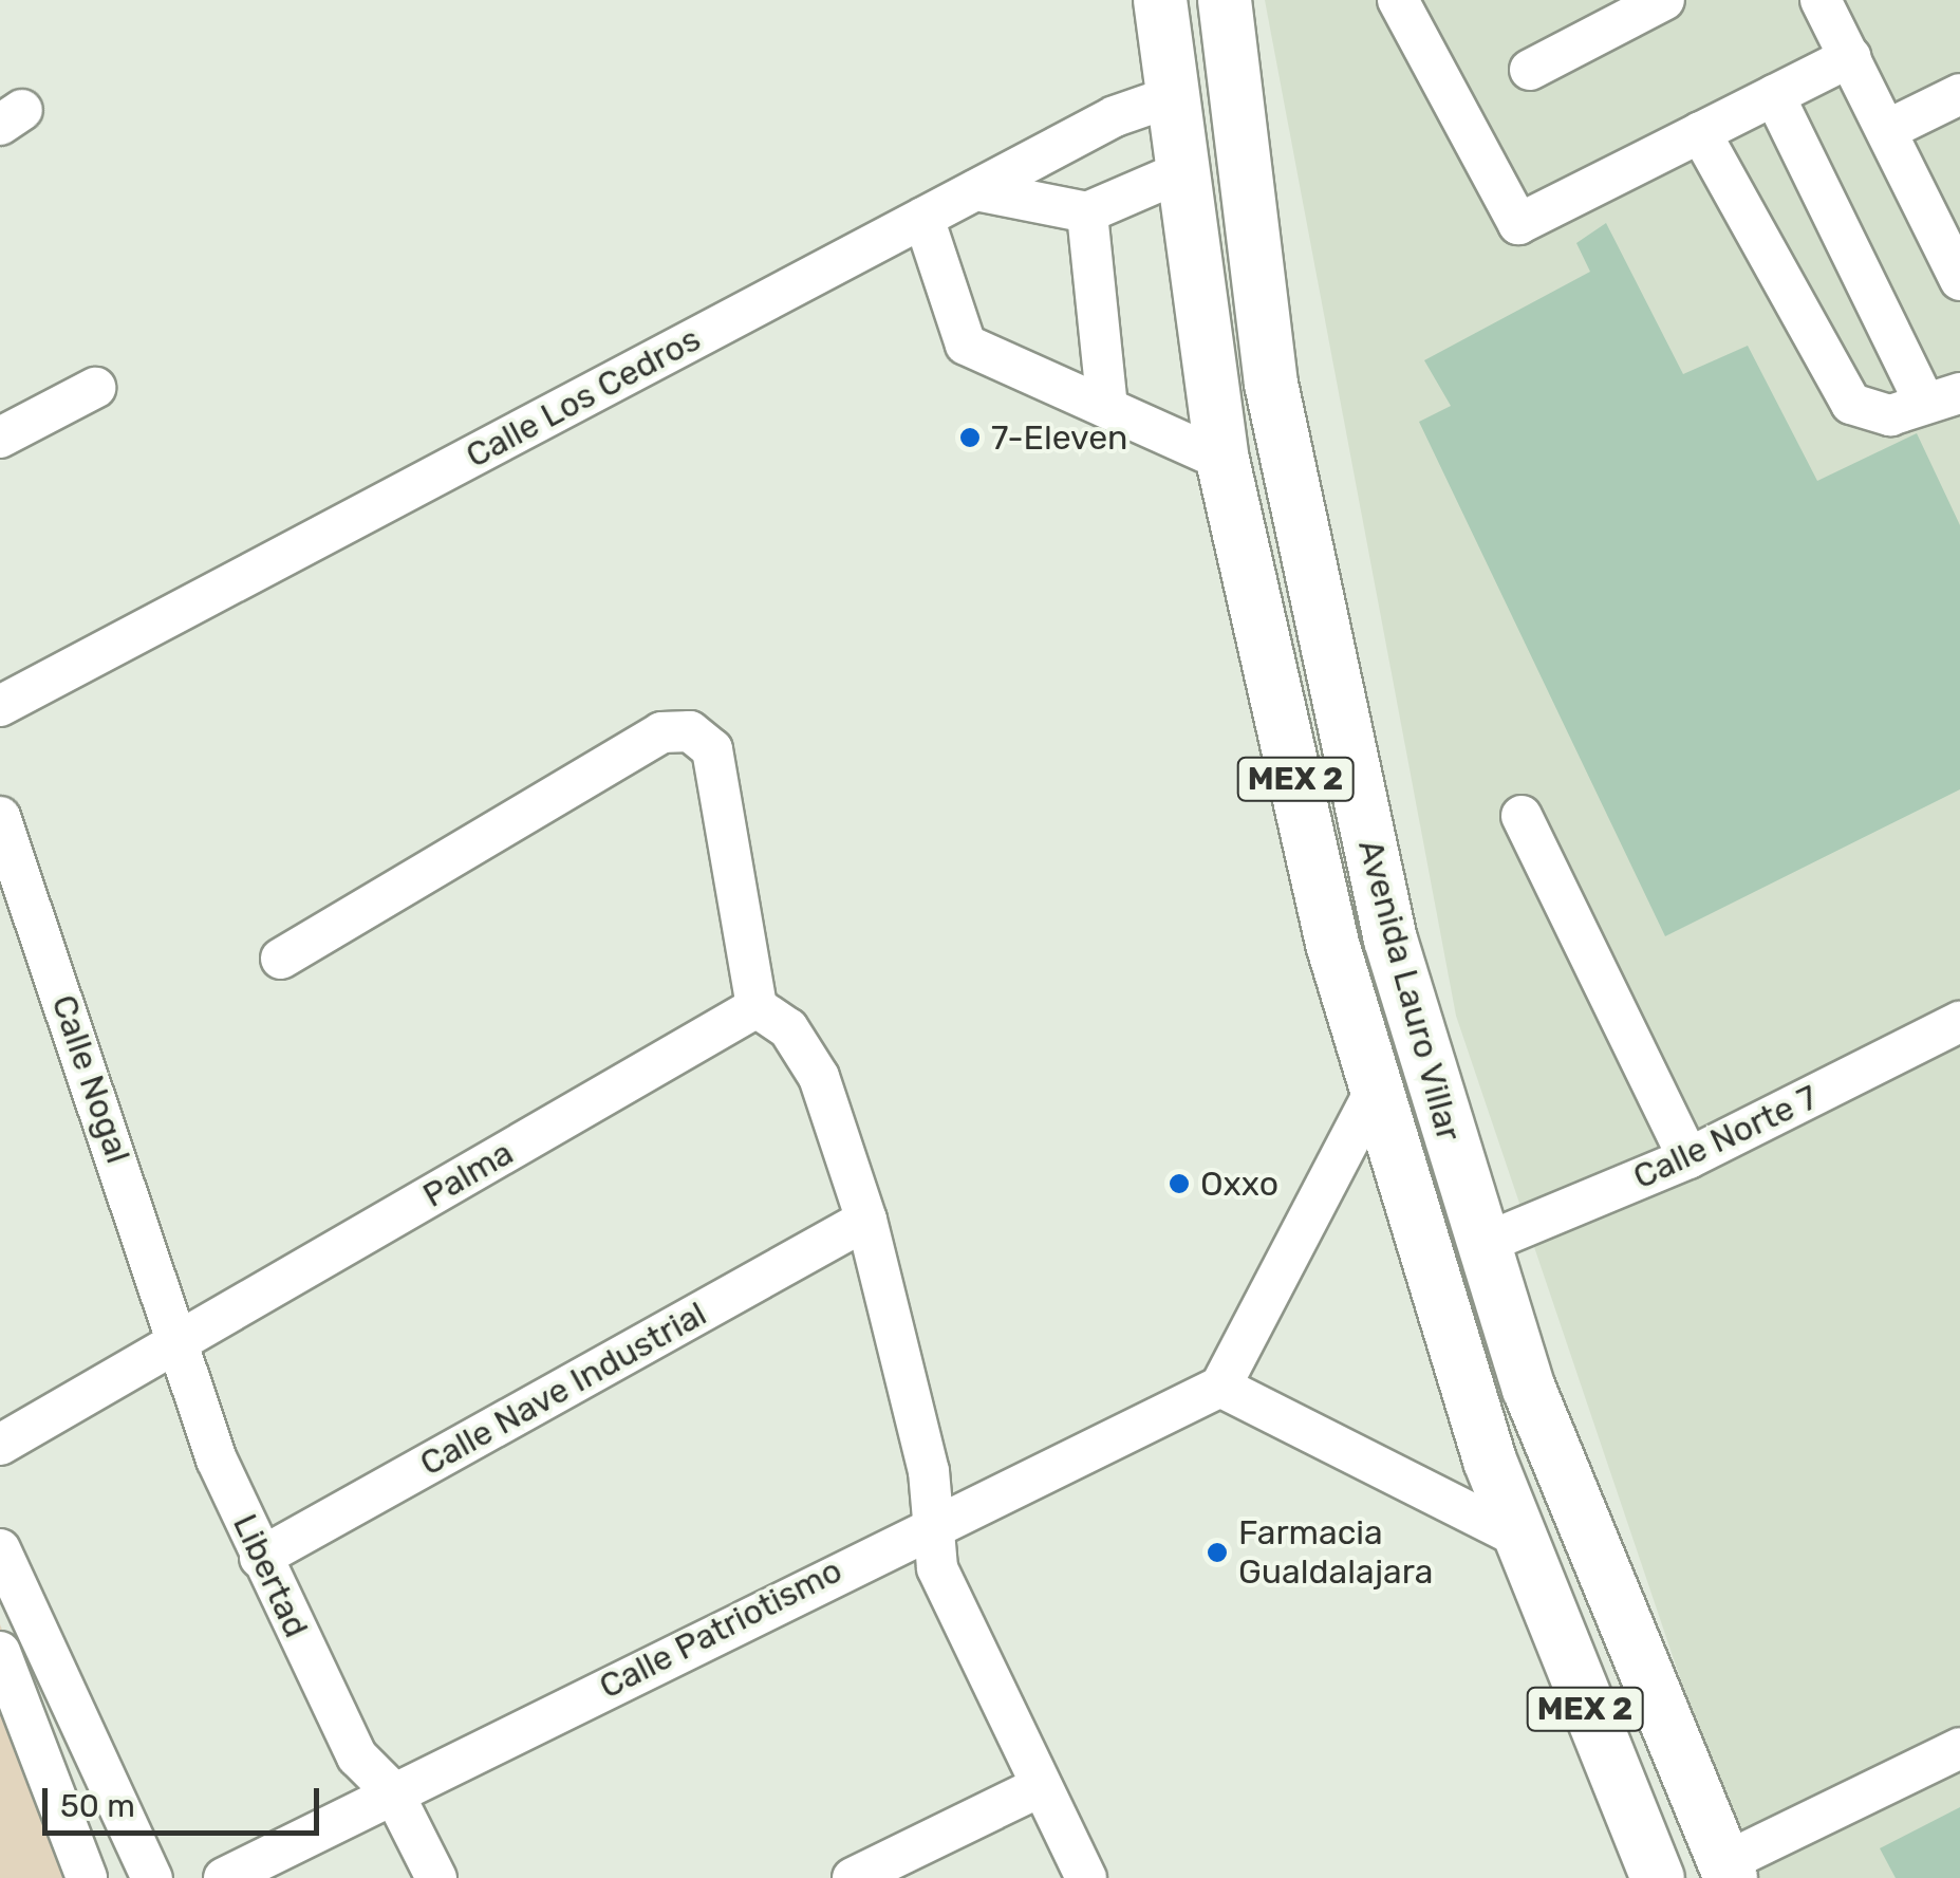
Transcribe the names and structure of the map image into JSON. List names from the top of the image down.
{
  "streets": {
    "main road": ["MEX 2", "Avenida Lauro Villar"],
    "street": [
      "Calle Los Cedros",
      "Calle Nogal",
      "Calle Norte 7",
      "Palma",
      "Calle Nave Industrial",
      "Libertad",
      "Calle Patriotismo"
    ]
  },
  "crossings": [
    ["Calle Los Cedros", "Avenida Lauro Villar"],
    ["Avenida Lauro Villar", "Calle Norte 7"],
    ["Calle Nogal", "Palma"],
    ["Calle Nogal", "Libertad"],
    ["Palma", "Libertad"],
    ["Calle Nave Industrial", "Libertad"],
    ["Libertad", "Calle Patriotismo"]
  ],
  "places": ["7-Eleven", "Oxxo", "Farmacia Gualdalajara"],
  "scale_bar": "50 m"
}
